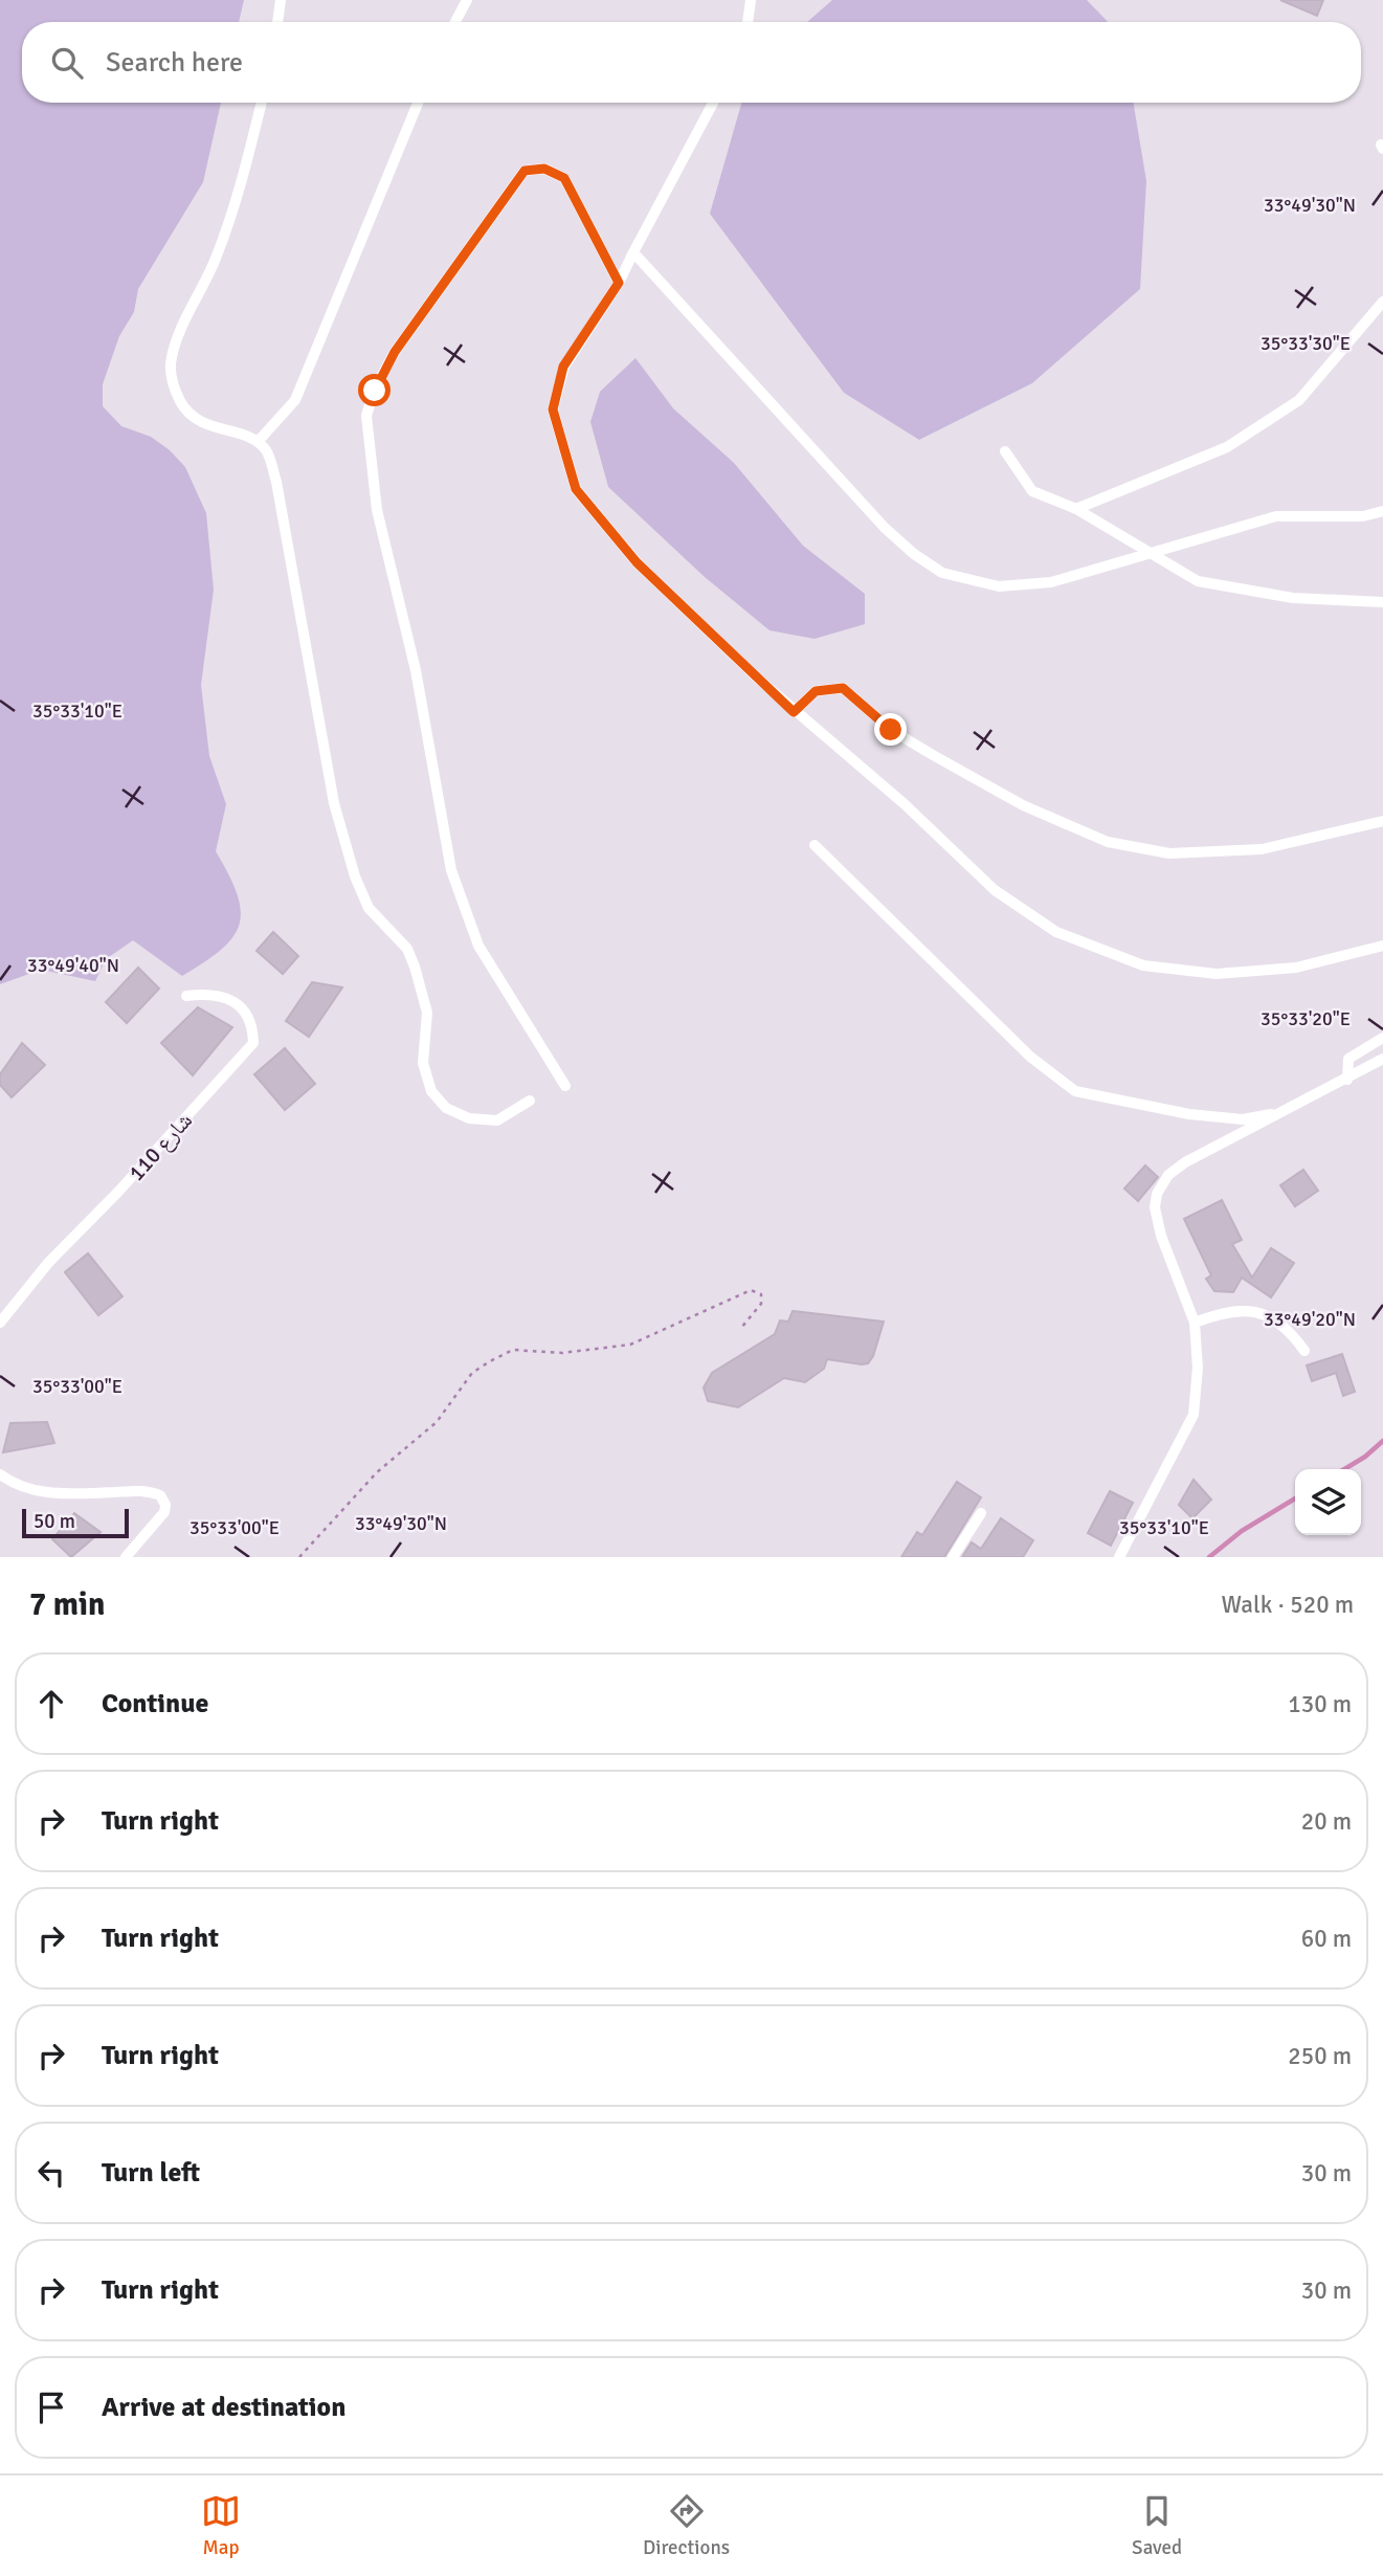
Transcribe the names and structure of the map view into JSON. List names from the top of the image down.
{
  "streets": {
    "street": ["شارع 110"]
  },
  "scale_bar": "50 m",
  "page": {
    "search": "Search here",
    "scale": "50 m",
    "heading": ["7 min", "Walk · 520 m"],
    "list": [
      ["Continue", "130 m"],
      ["Turn right", "20 m"],
      ["Turn right", "60 m"],
      ["Turn right", "250 m"],
      ["Turn left", "30 m"],
      ["Turn right", "30 m"],
      "Arrive at destination"
    ],
    "nav": ["Map", "Directions", "Saved"]
  },
  "coordinates": [
    "33°49'30\"N",
    "35°33'30\"E",
    "35°33'10\"E",
    "33°49'40\"N",
    "35°33'20\"E",
    "33°49'20\"N",
    "35°33'00\"E"
  ]
}
